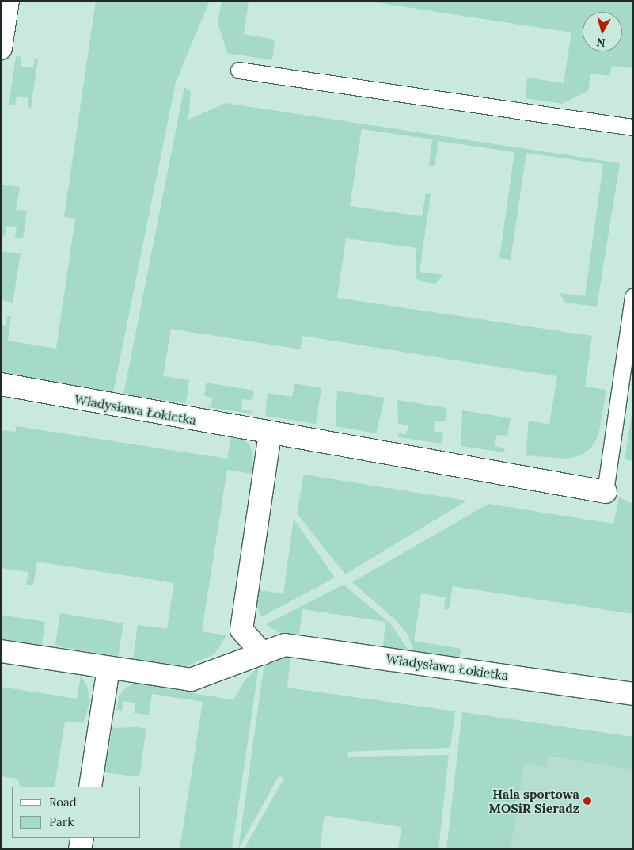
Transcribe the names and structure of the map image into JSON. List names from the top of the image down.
{
  "streets": {
    "street": ["Władysława Łokietka"]
  },
  "places": ["Hala sportowa MOSiR Sieradz"],
  "legend": ["Road", "Park"],
  "north": "bottom"
}
